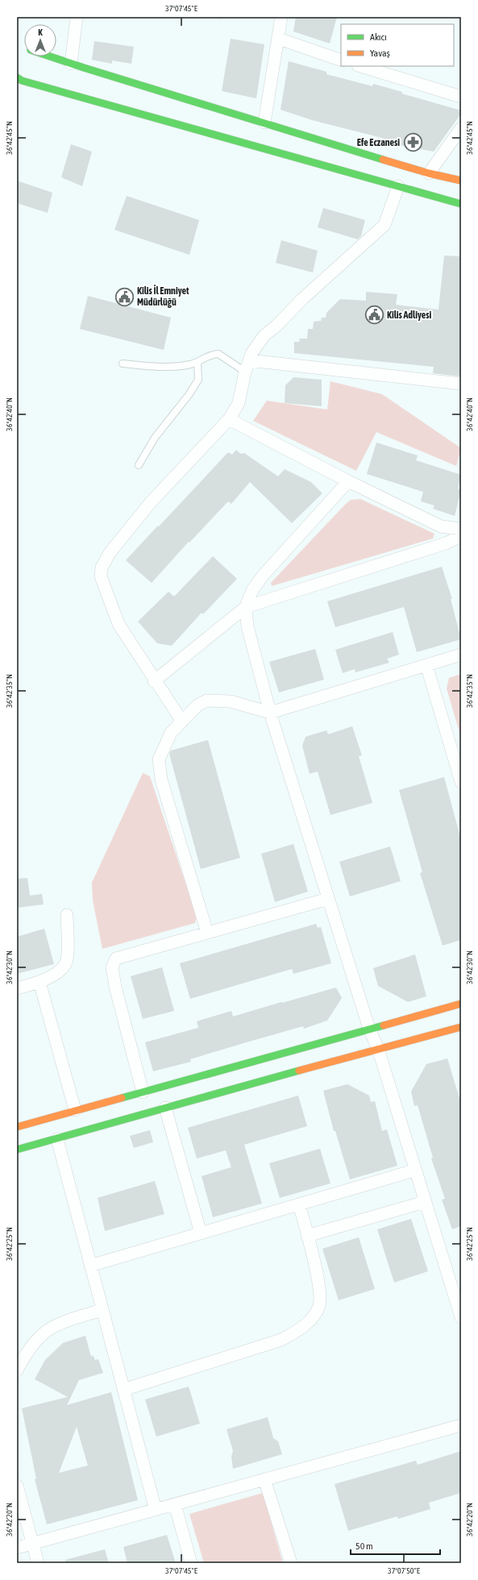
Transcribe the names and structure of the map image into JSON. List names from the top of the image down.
{
  "places": {
    "pharmacy": ["Efe Eczanesi"],
    "public building": ["Kilis İl Emniyet Müdürlüğü", "Kilis Adliyesi"]
  },
  "legend": ["Akıcı", "Yavaş"],
  "scale_bar": "50 m",
  "north": "top",
  "coordinates": [
    "37°07'45\"E",
    "36°42'45\"N",
    "36°42'40\"N",
    "36°42'35\"N",
    "36°42'30\"N",
    "36°42'25\"N",
    "36°42'20\"N",
    "37°07'50\"E"
  ]
}
